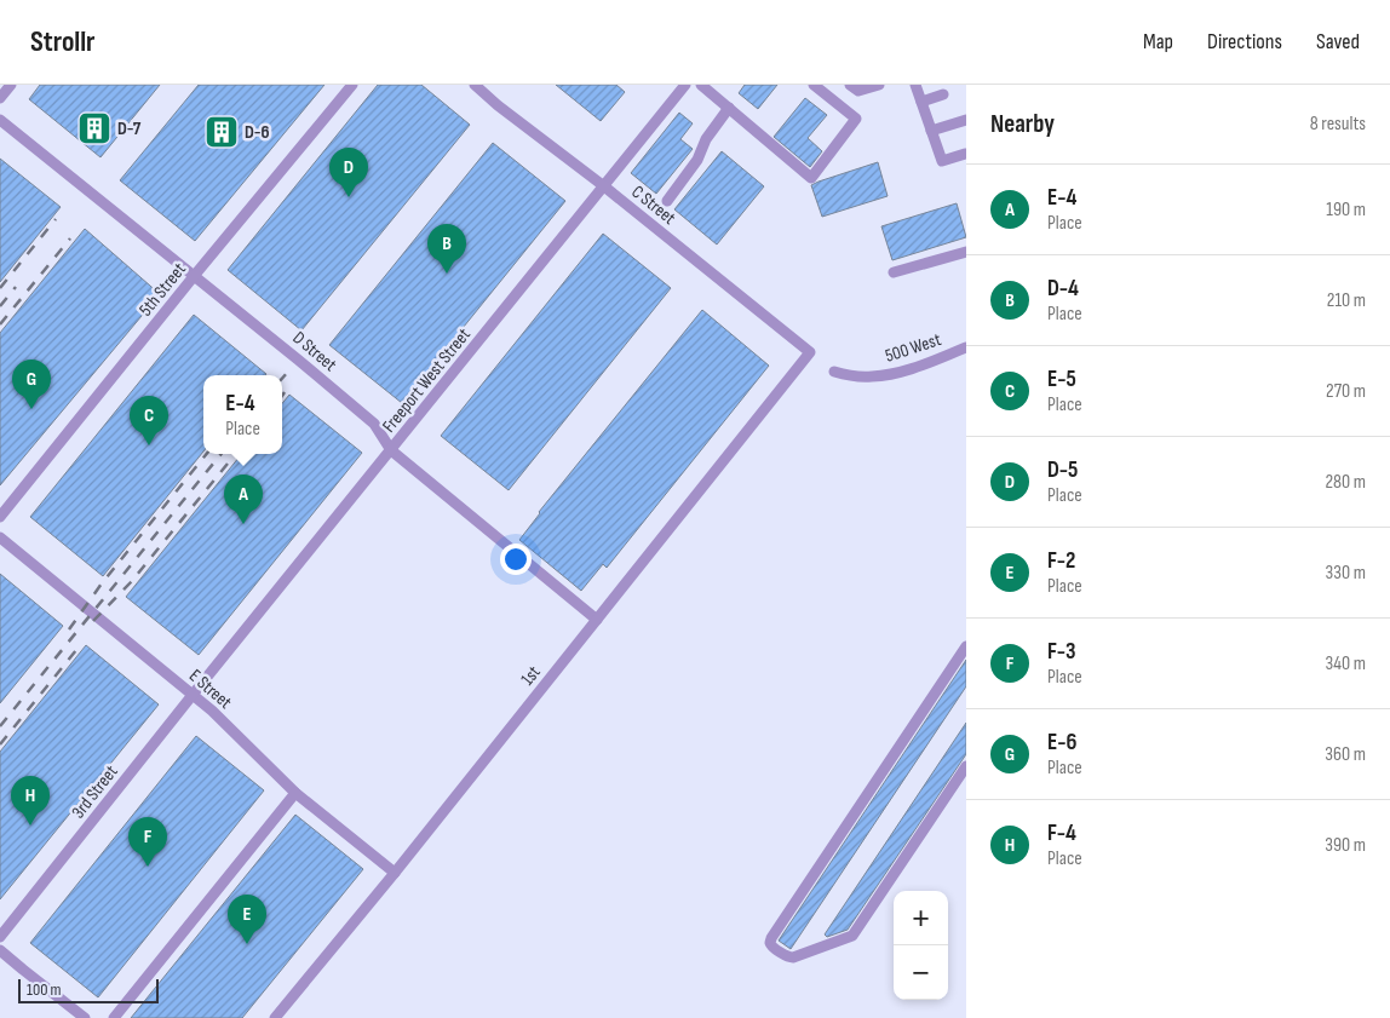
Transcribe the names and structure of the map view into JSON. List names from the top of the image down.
{
  "streets": {
    "street": [
      "C Street",
      "5th Street",
      "500 West",
      "D Street",
      "Freeport West Street",
      "1st",
      "E Street",
      "3rd Street"
    ]
  },
  "crossings": [
    ["C Street", "Freeport West Street"],
    ["C Street", "1st"],
    ["5th Street", "D Street"],
    ["D Street", "Freeport West Street"],
    ["D Street", "1st"],
    ["Freeport West Street", "E Street"],
    ["Freeport West Street", "3rd Street"],
    ["1st", "E Street"],
    ["E Street", "3rd Street"]
  ],
  "places": {
    "building": ["D-7", "D-6"]
  },
  "scale_bar": "100 m",
  "page": {
    "header": "Strollr",
    "nav": ["Map", "Directions", "Saved"],
    "heading": ["Nearby", "8 results"],
    "pins": [
      "D",
      "B",
      "G",
      "C",
      "A",
      "H",
      "F",
      "E"
    ],
    "list": [
      {
        "mark": "A",
        "name": "E-4",
        "note": "Place",
        "value": "190 m"
      },
      {
        "mark": "B",
        "name": "D-4",
        "note": "Place",
        "value": "210 m"
      },
      {
        "mark": "C",
        "name": "E-5",
        "note": "Place",
        "value": "270 m"
      },
      {
        "mark": "D",
        "name": "D-5",
        "note": "Place",
        "value": "280 m"
      },
      {
        "mark": "E",
        "name": "F-2",
        "note": "Place",
        "value": "330 m"
      },
      {
        "mark": "F",
        "name": "F-3",
        "note": "Place",
        "value": "340 m"
      },
      {
        "mark": "G",
        "name": "E-6",
        "note": "Place",
        "value": "360 m"
      },
      {
        "mark": "H",
        "name": "F-4",
        "note": "Place",
        "value": "390 m"
      }
    ],
    "popup": ["E-4", "Place"],
    "map_buttons": ["+", "−"],
    "scale": "100 m"
  }
}
